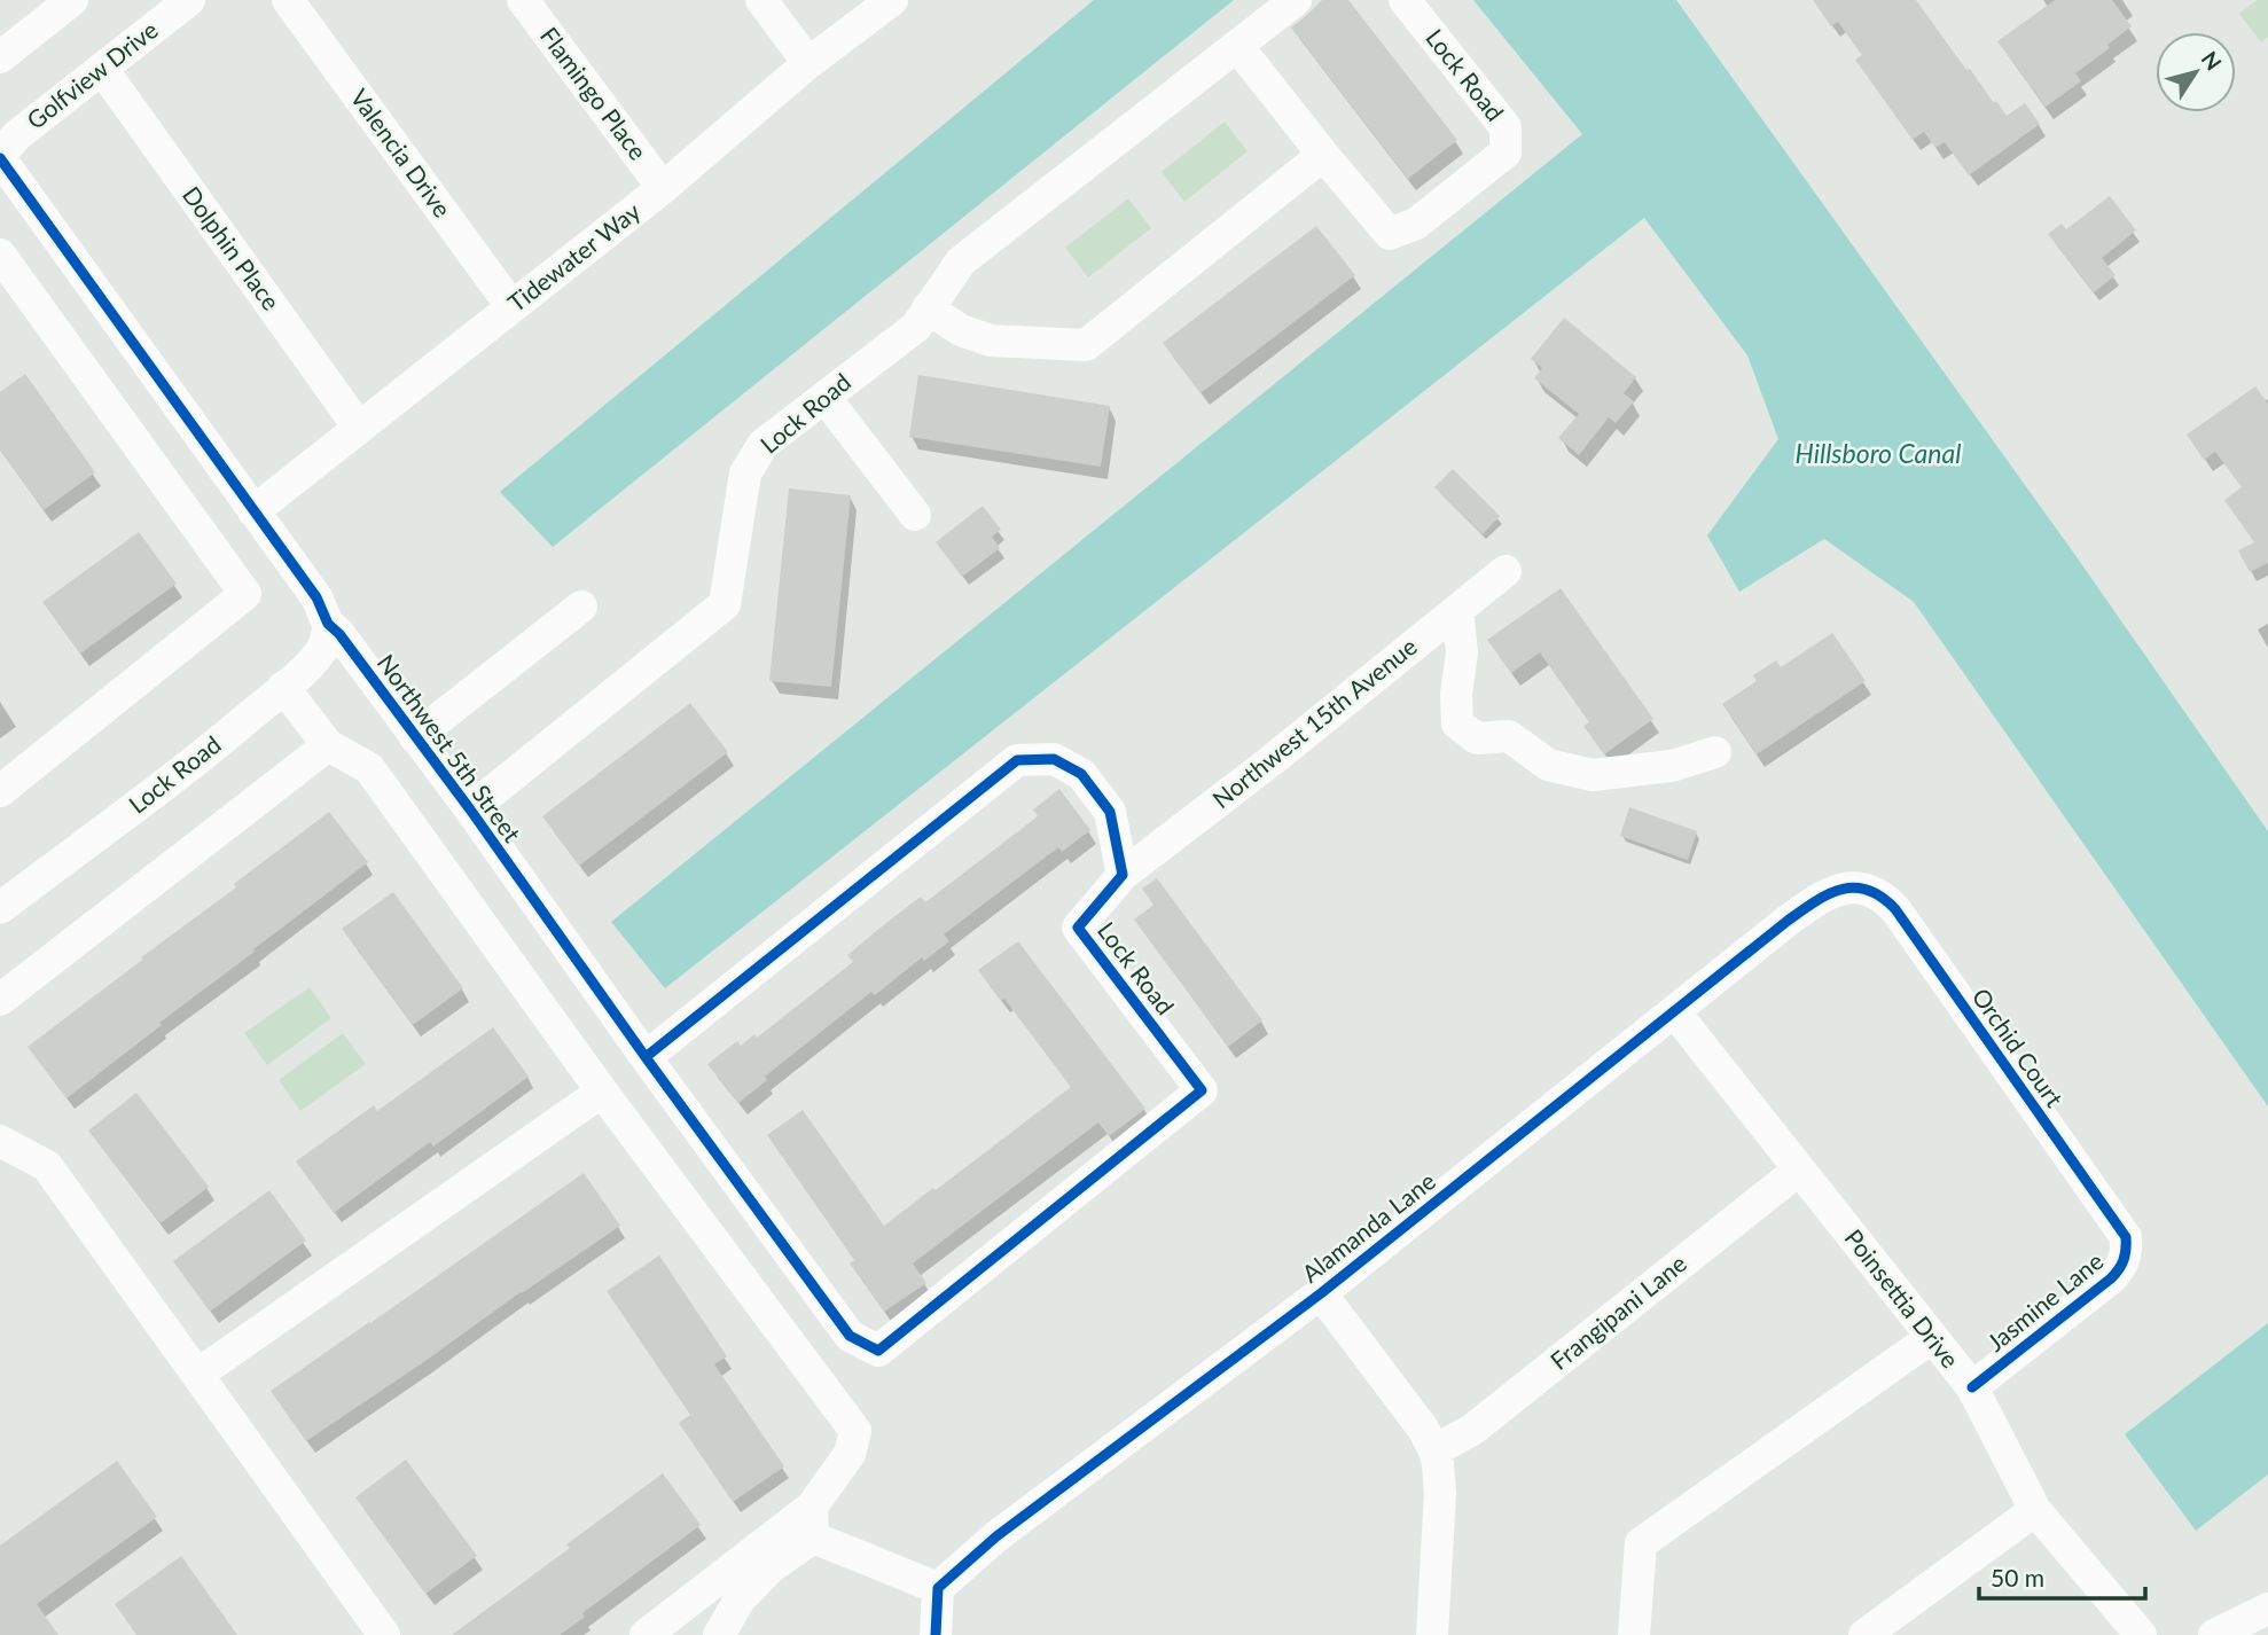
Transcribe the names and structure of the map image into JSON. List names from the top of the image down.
{
  "streets": {
    "street": [
      "Golfview Drive",
      "Lock Road",
      "Flamingo Place",
      "Valencia Drive",
      "Dolphin Place",
      "Tidewater Way",
      "Northwest 15th Avenue",
      "Northwest 5th Street",
      "Orchid Court",
      "Alamanda Lane",
      "Poinsettia Drive",
      "Jasmine Lane",
      "Frangipani Lane"
    ]
  },
  "crossings": [
    ["Golfview Drive", "Dolphin Place"],
    ["Golfview Drive", "Northwest 5th Street"],
    ["Lock Road", "Northwest 15th Avenue"],
    ["Lock Road", "Northwest 5th Street"],
    ["Flamingo Place", "Tidewater Way"],
    ["Valencia Drive", "Tidewater Way"],
    ["Dolphin Place", "Tidewater Way"],
    ["Tidewater Way", "Northwest 5th Street"],
    ["Orchid Court", "Alamanda Lane"],
    ["Orchid Court", "Jasmine Lane"],
    ["Alamanda Lane", "Poinsettia Drive"],
    ["Poinsettia Drive", "Jasmine Lane"],
    ["Poinsettia Drive", "Frangipani Lane"]
  ],
  "water": ["Hillsboro Canal"],
  "scale_bar": "50 m",
  "north": "top right"
}
